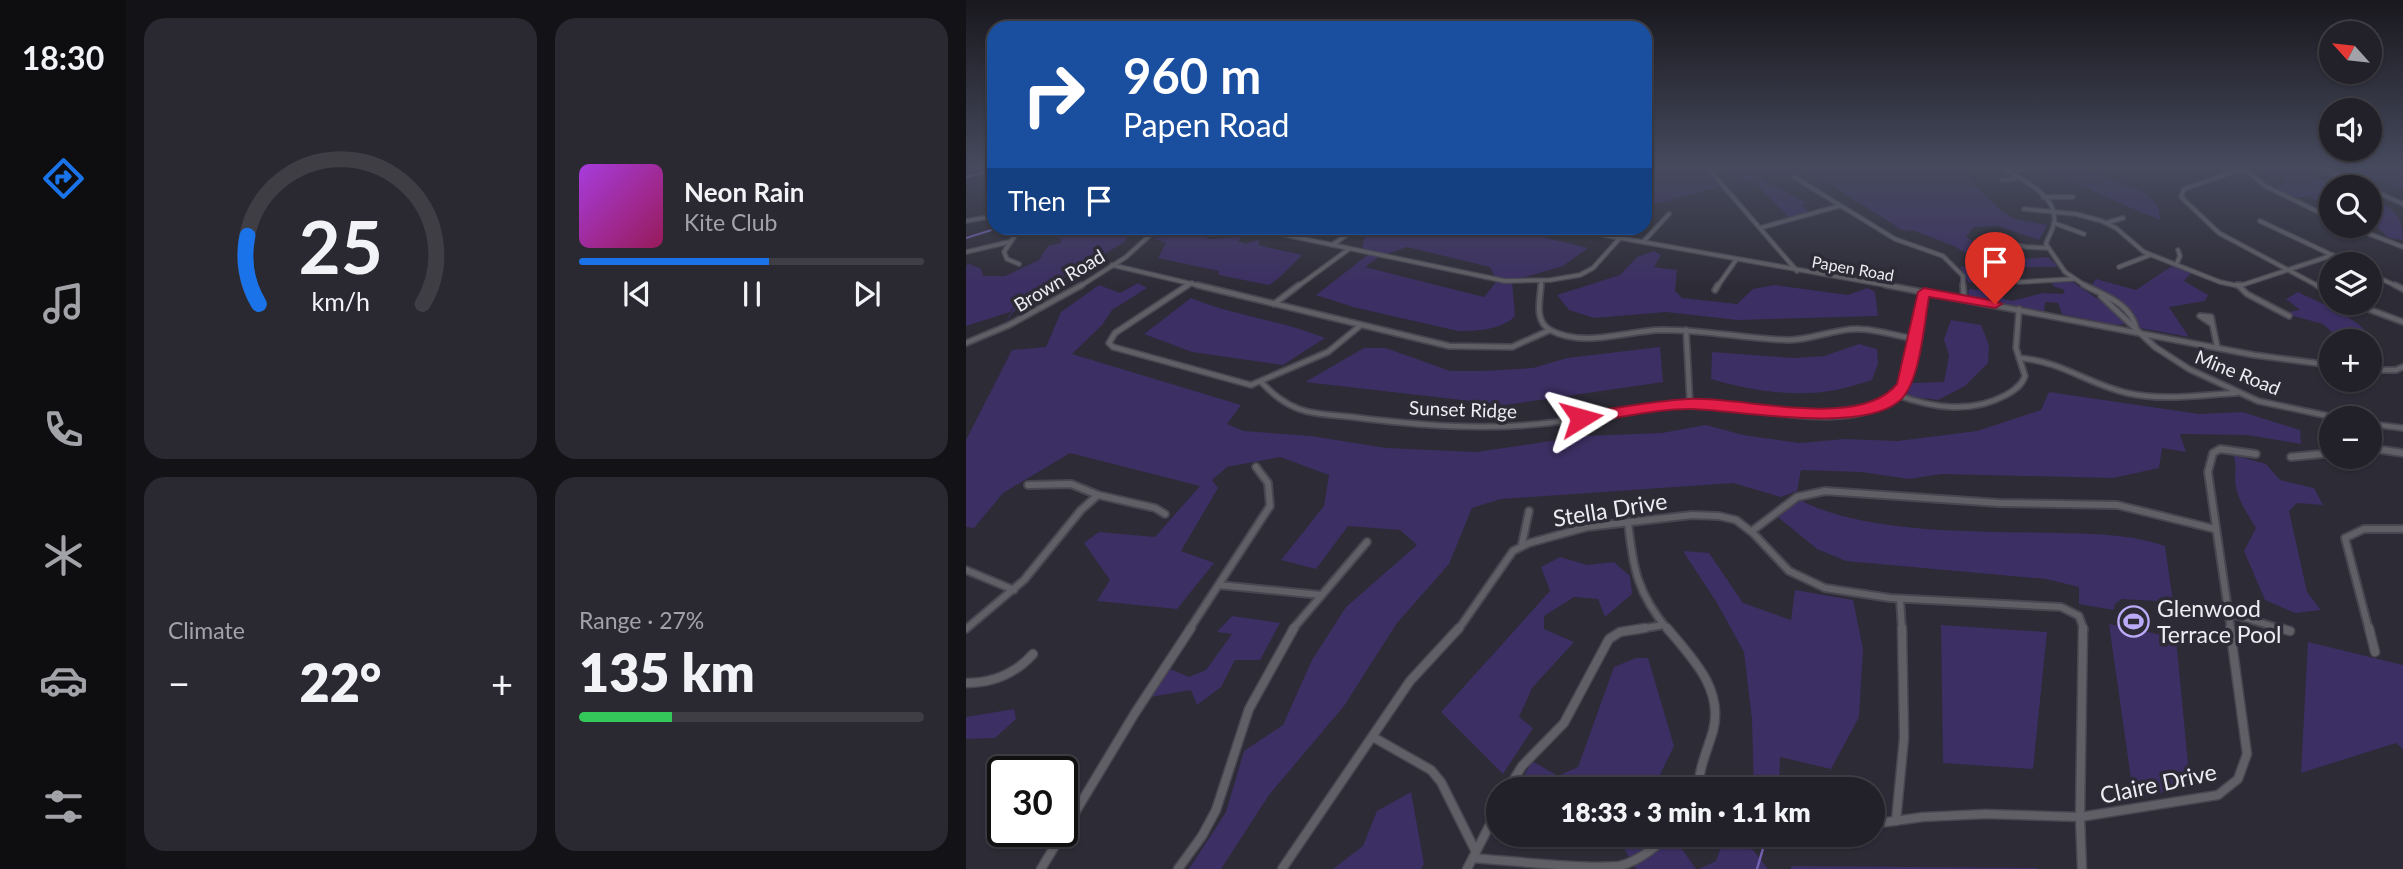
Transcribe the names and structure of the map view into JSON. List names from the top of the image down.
{
  "streets": {
    "street": [
      "Papen Road",
      "Brown Road",
      "Mine Road",
      "Sunset Ridge",
      "Stella Drive",
      "Claire Drive"
    ]
  },
  "crossings": [
    ["Papen Road", "Mine Road"],
    ["Stella Drive", "Claire Drive"]
  ],
  "places": {
    "sports": ["Glenwood Terrace Pool"]
  },
  "north": "top left",
  "page": {
    "tabs": "18:30",
    "map_buttons": ["+", "−"],
    "turn": ["960 m", "Papen Road"],
    "song": ["Neon Rain", "Kite Club"],
    "then": "Then",
    "tile": [
      "Climate",
      ["Range · 27%", "135 km"]
    ],
    "heat": ["−", "22°", "+"],
    "limit": "30",
    "trip": "18:33 · 3 min · 1.1 km",
    "gauge": ["25", "km/h"]
  }
}
